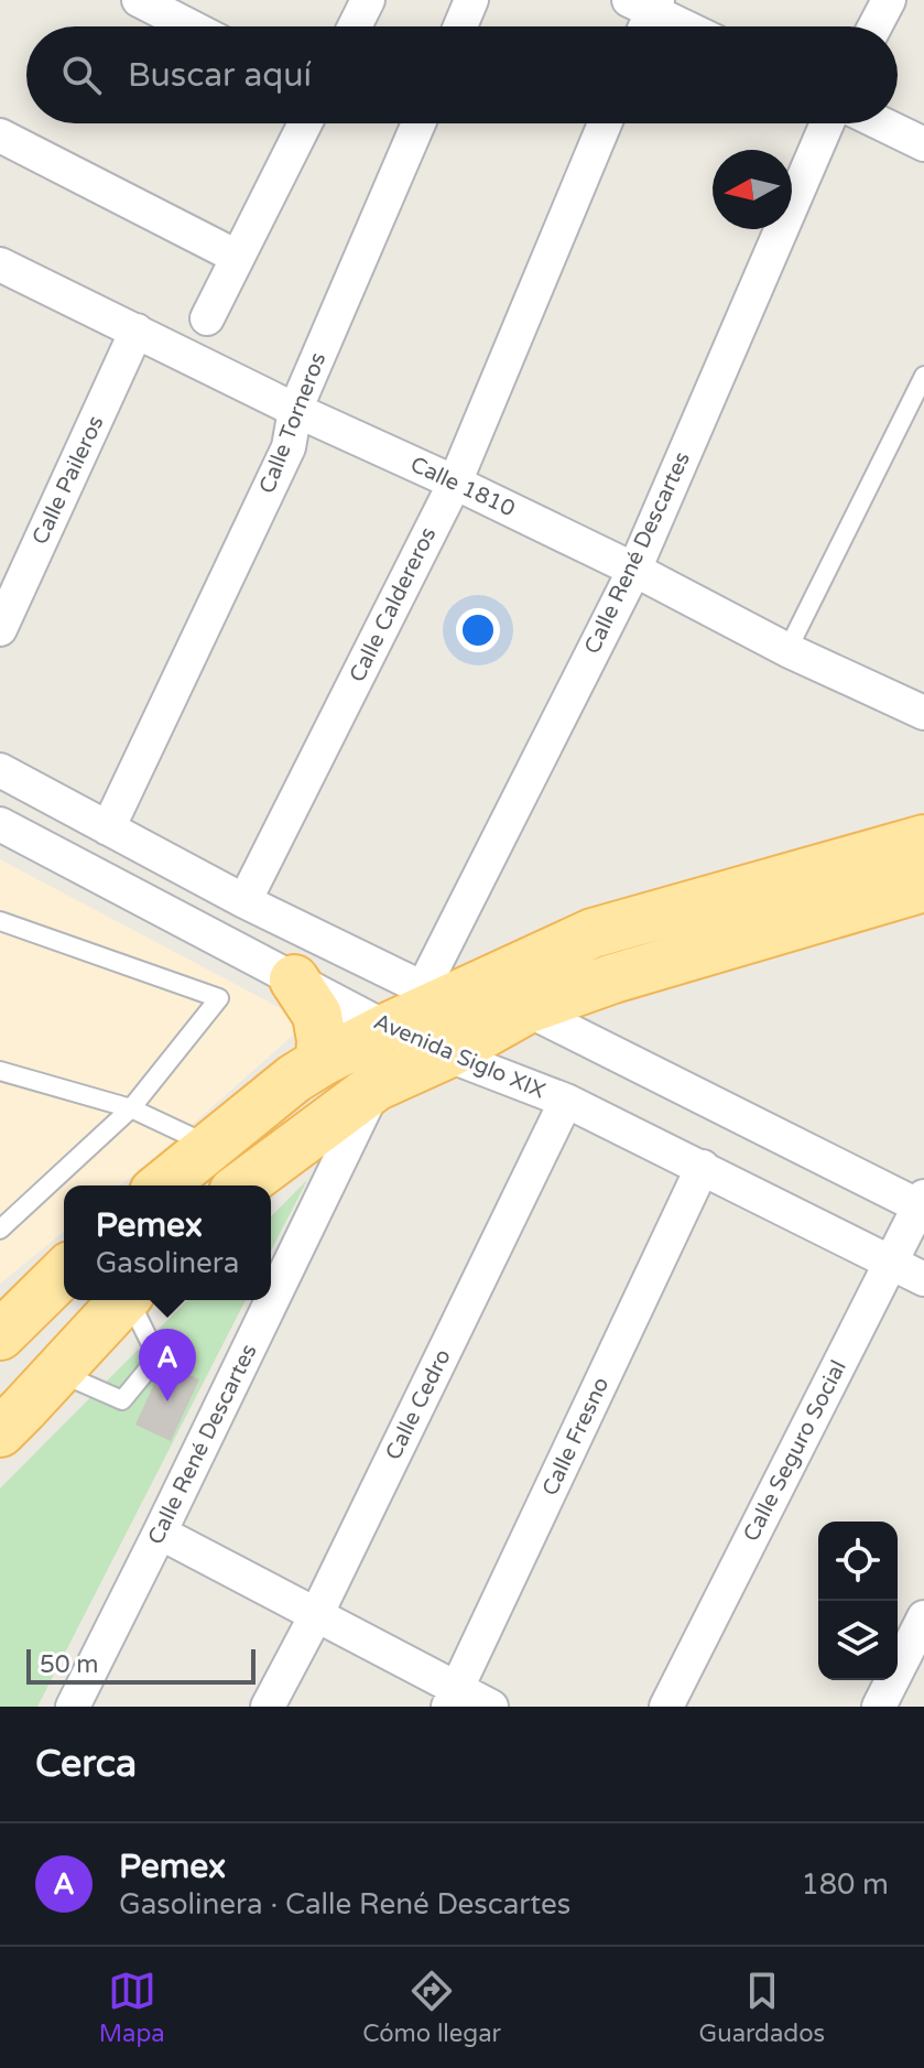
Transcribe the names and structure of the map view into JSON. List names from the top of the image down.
{
  "streets": {
    "street": [
      "Calle Torneros",
      "Calle Paileros",
      "Calle 1810",
      "Calle René Descartes",
      "Calle Caldereros",
      "Avenida Siglo XIX",
      "Calle Cedro",
      "Calle Fresno",
      "Calle Seguro Social"
    ]
  },
  "crossings": [
    ["Calle Torneros", "Calle 1810"],
    ["Calle Paileros", "Calle 1810"],
    ["Calle 1810", "Calle René Descartes"],
    ["Calle 1810", "Calle Caldereros"],
    ["Avenida Siglo XIX", "Calle Cedro"],
    ["Avenida Siglo XIX", "Calle Fresno"],
    ["Avenida Siglo XIX", "Calle Seguro Social"]
  ],
  "scale_bar": "50 m",
  "north": "left",
  "page": {
    "search": "Buscar aquí",
    "popup": ["Pemex", "Gasolinera"],
    "pins": "A",
    "scale": "50 m",
    "heading": "Cerca",
    "list": [
      {
        "mark": "A",
        "name": "Pemex",
        "note": "Gasolinera · Calle René Descartes",
        "value": "180 m"
      }
    ],
    "nav": ["Mapa", "Cómo llegar", "Guardados"]
  }
}
